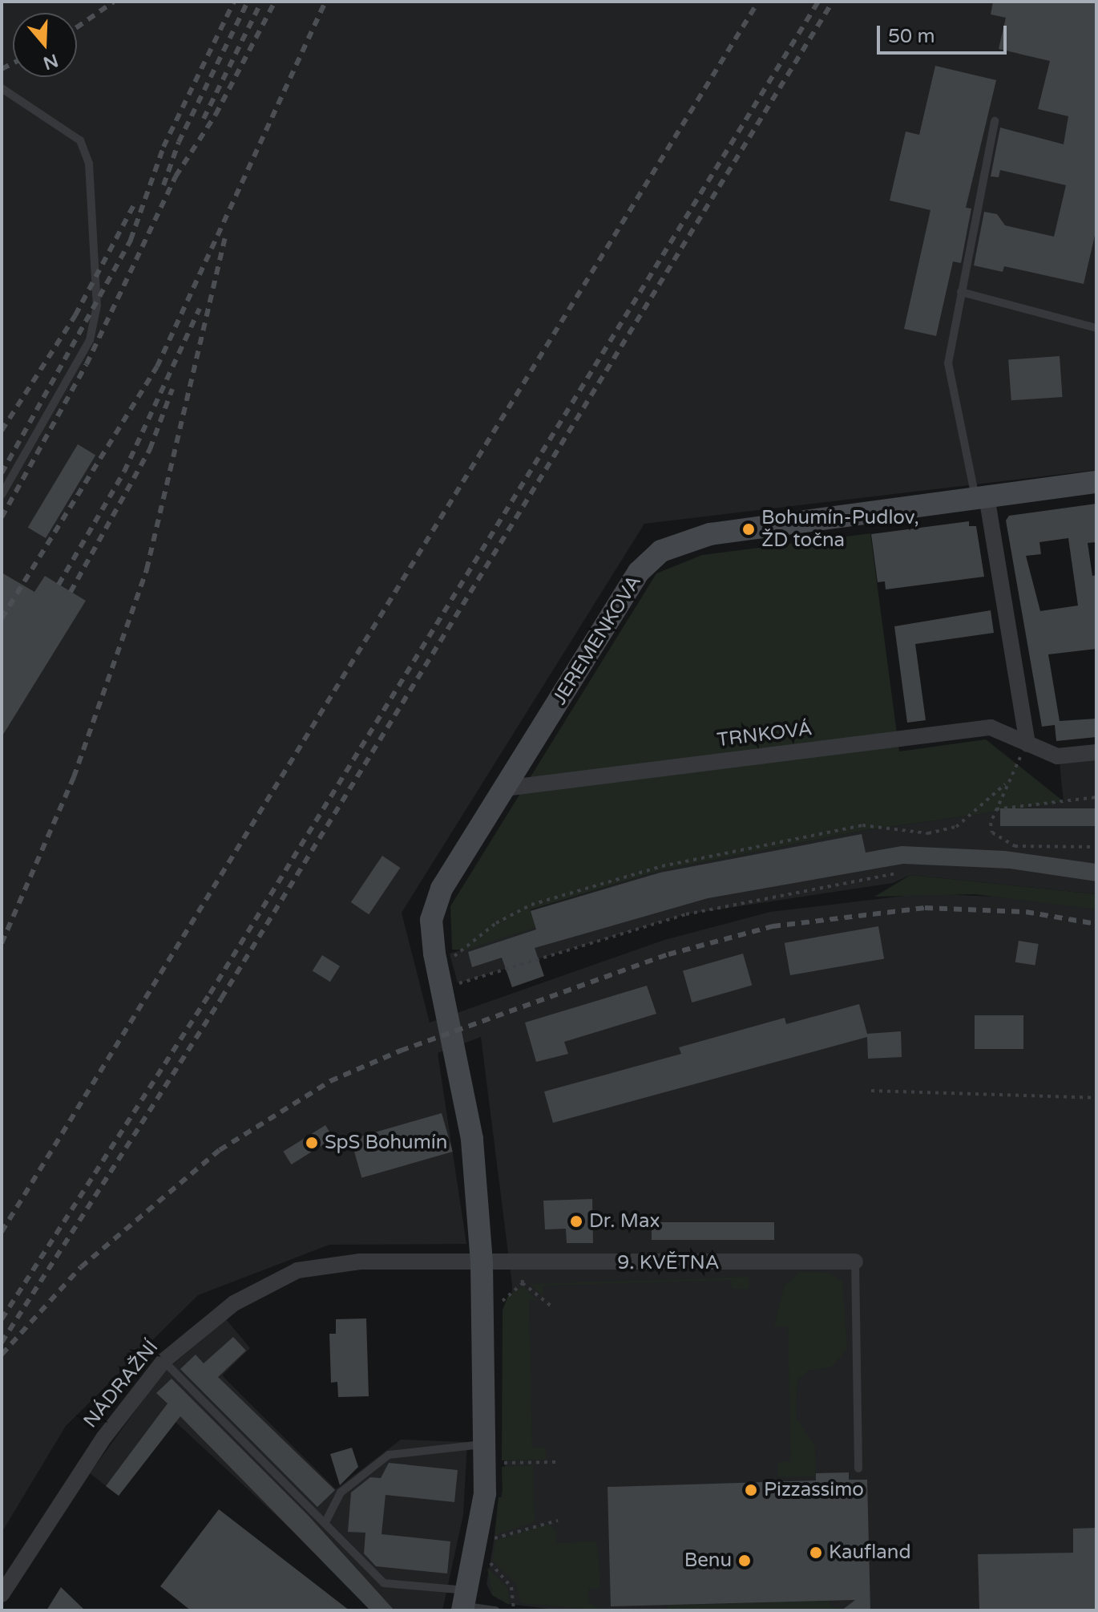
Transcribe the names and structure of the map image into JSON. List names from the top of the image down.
{
  "streets": {
    "street": [
      "JEREMENKOVA",
      "TRNKOVÁ",
      "9. KVĚTNA",
      "NÁDRAŽNÍ"
    ]
  },
  "crossings": [
    ["JEREMENKOVA", "TRNKOVÁ"],
    ["9. KVĚTNA", "NÁDRAŽNÍ"]
  ],
  "places": [
    "Bohumín-Pudlov, ŽD točna",
    "SpS Bohumín",
    "Dr. Max",
    "Pizzassimo",
    "Kaufland",
    "Benu"
  ],
  "scale_bar": "50 m",
  "north": "bottom"
}
